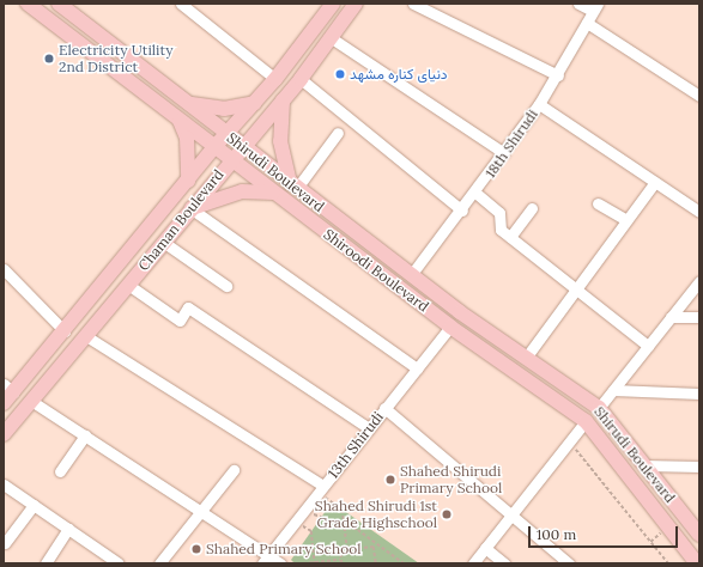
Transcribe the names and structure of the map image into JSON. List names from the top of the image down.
{
  "streets": {
    "main road": ["Shirudi Boulevard", "Chaman Boulevard", "Shiroodi Boulevard"],
    "street": ["18th Shirudi", "13th Shirudi"]
  },
  "crossings": [
    ["18th Shirudi", "Shirudi Boulevard"],
    ["Shirudi Boulevard", "Chaman Boulevard"],
    ["Chaman Boulevard", "Shiroodi Boulevard"],
    ["Shiroodi Boulevard", "13th Shirudi"]
  ],
  "places": [
    "Electricity Utility 2nd District",
    "دنیای کناره مشهد",
    "Shahed Shirudi Primary School",
    "Shahed Shirudi 1st Grade Highschool",
    "Shahed Primary School"
  ],
  "scale_bar": "100 m"
}
